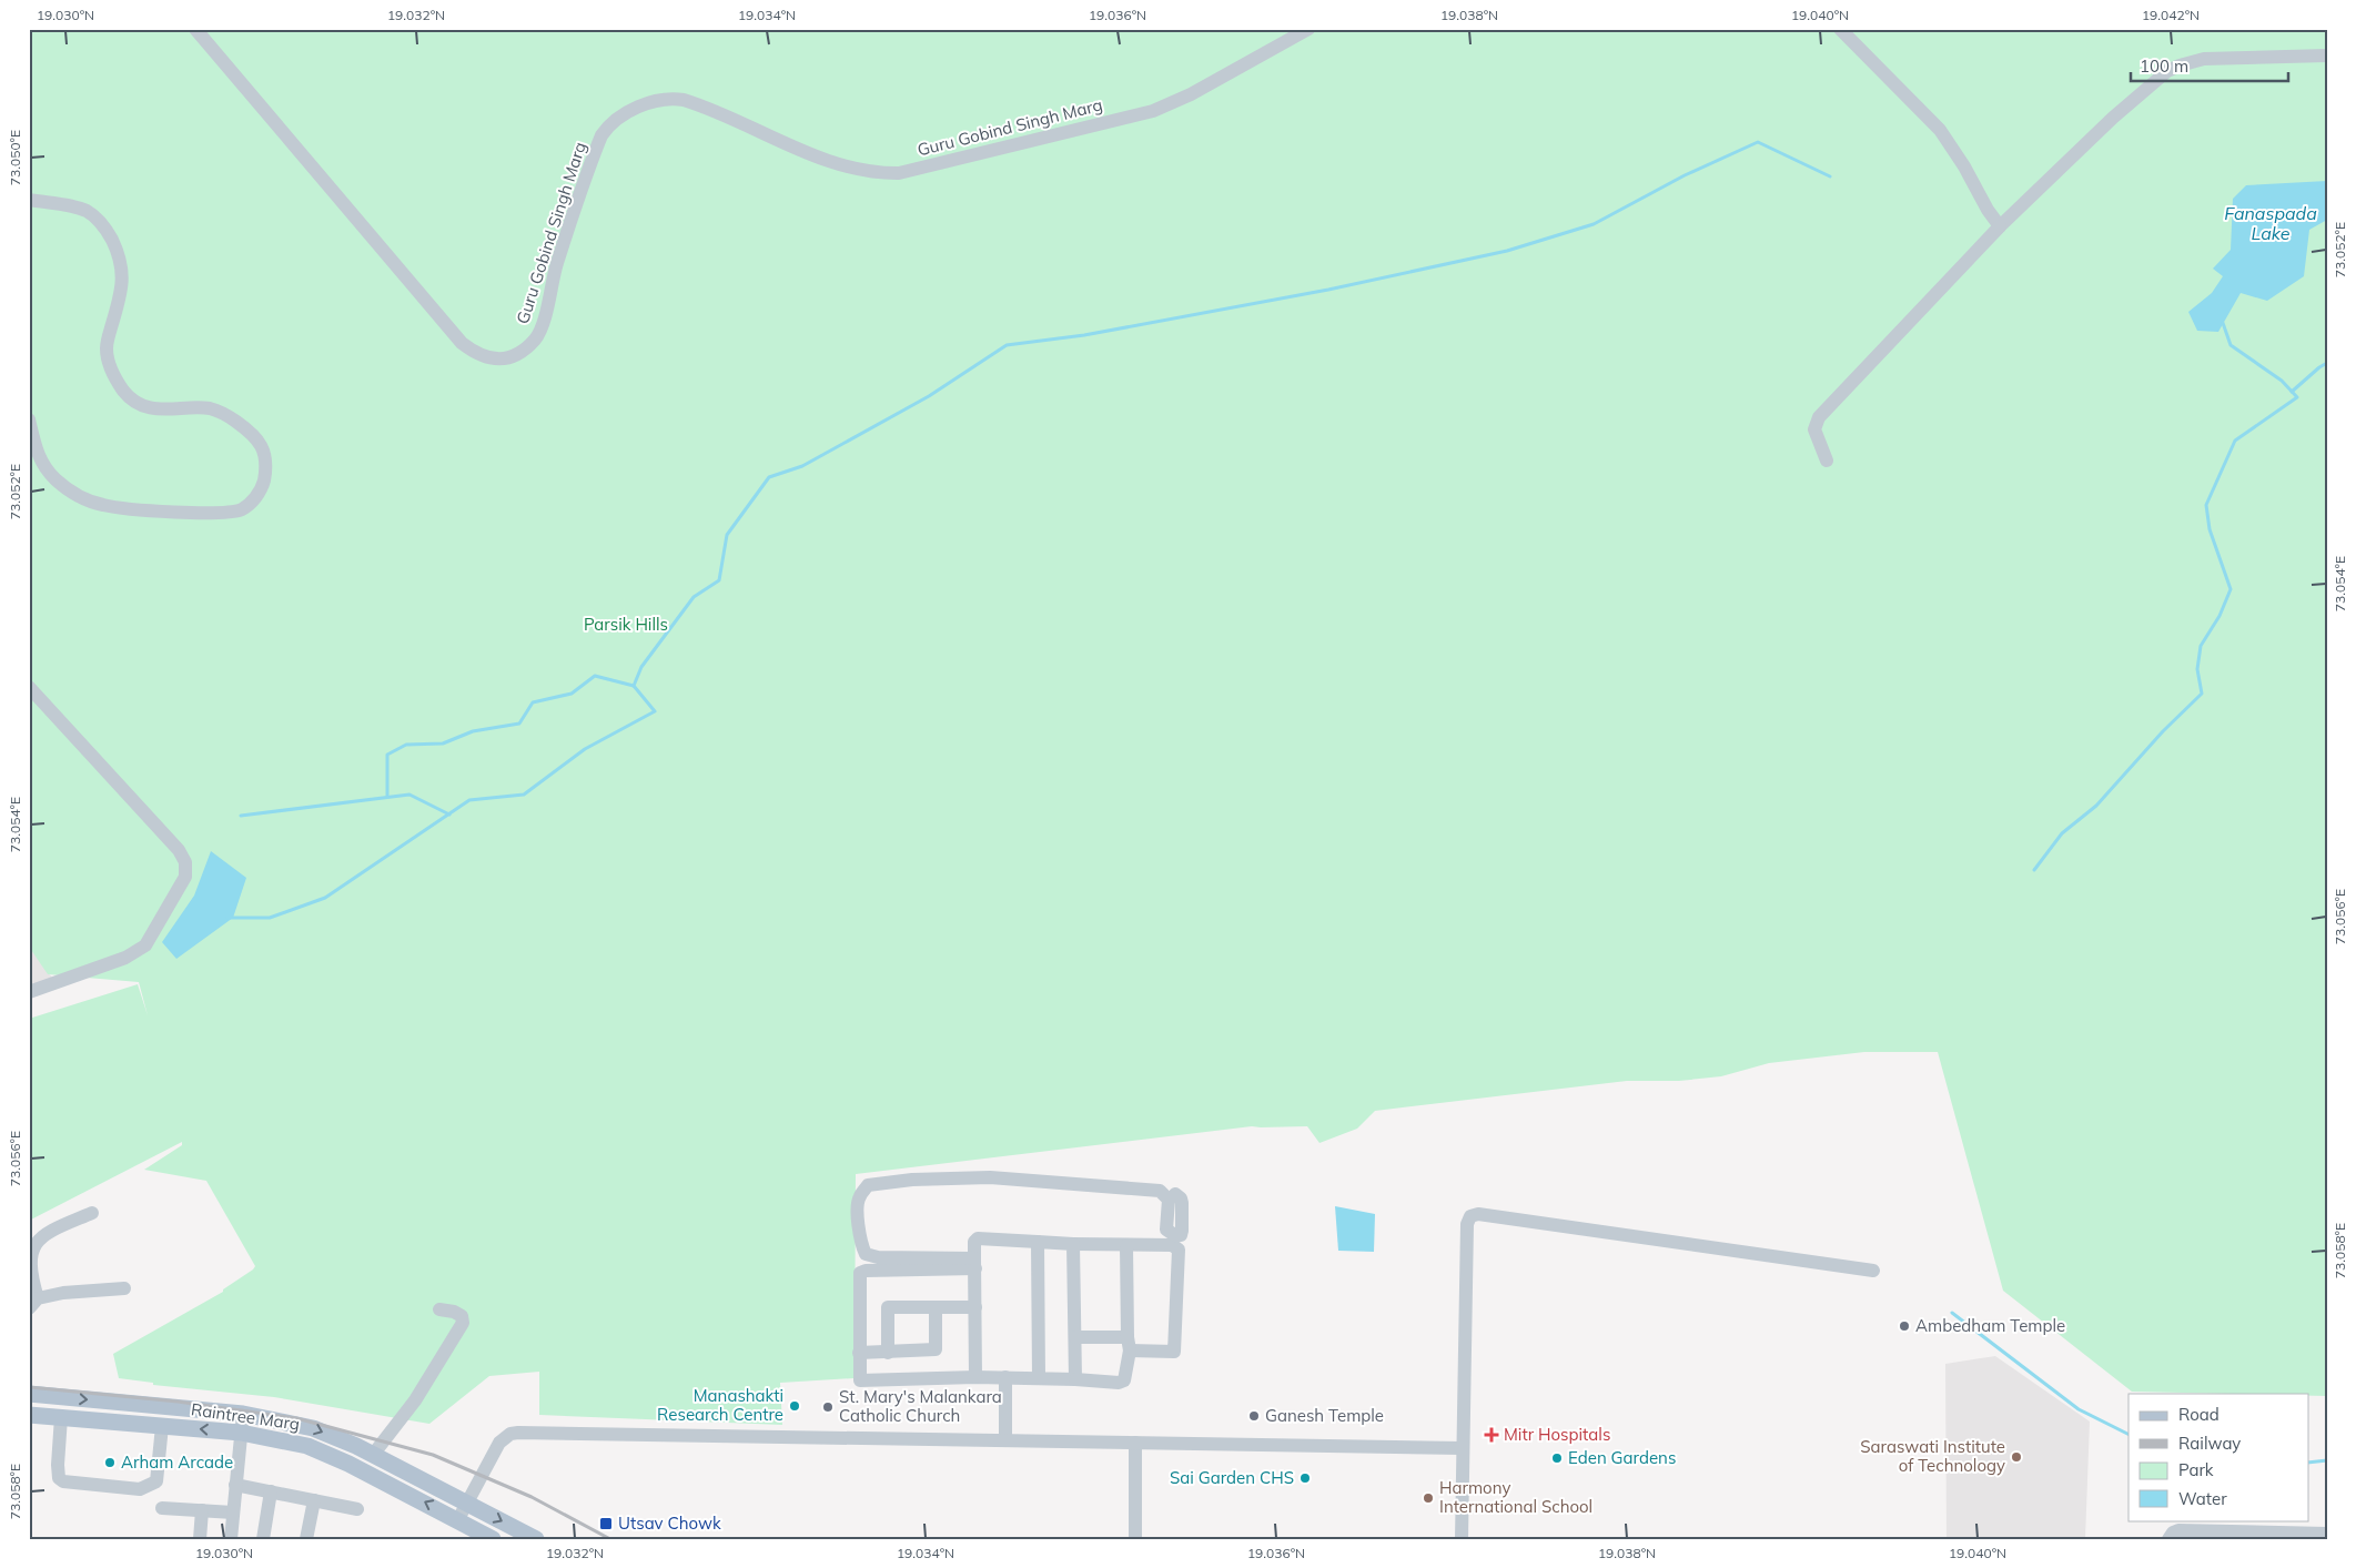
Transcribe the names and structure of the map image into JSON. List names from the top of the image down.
{
  "streets": {
    "main road": ["Raintree Marg"],
    "street": ["Guru Gobind Singh Marg"]
  },
  "water": ["Fanaspada Lake"],
  "parks": ["Parsik Hills"],
  "places": {
    "other": [
      "Ambedham Temple",
      "Manashakti Research Centre",
      "St. Mary's Malankara Catholic Church",
      "Ganesh Temple",
      "Saraswati Institute of Technology",
      "Eden Gardens",
      "Arham Arcade",
      "Sai Garden CHS",
      "Harmony International School"
    ],
    "health": ["Mitr Hospitals"],
    "transit": ["Utsav Chowk"]
  },
  "legend": [
    "Road",
    "Railway",
    "Park",
    "Water"
  ],
  "scale_bar": "100 m",
  "coordinates": [
    "19.030°N",
    "19.032°N",
    "19.034°N",
    "19.036°N",
    "19.038°N",
    "19.040°N",
    "19.042°N",
    "73.050°E",
    "73.052°E",
    "73.054°E",
    "73.056°E",
    "73.058°E"
  ]
}
